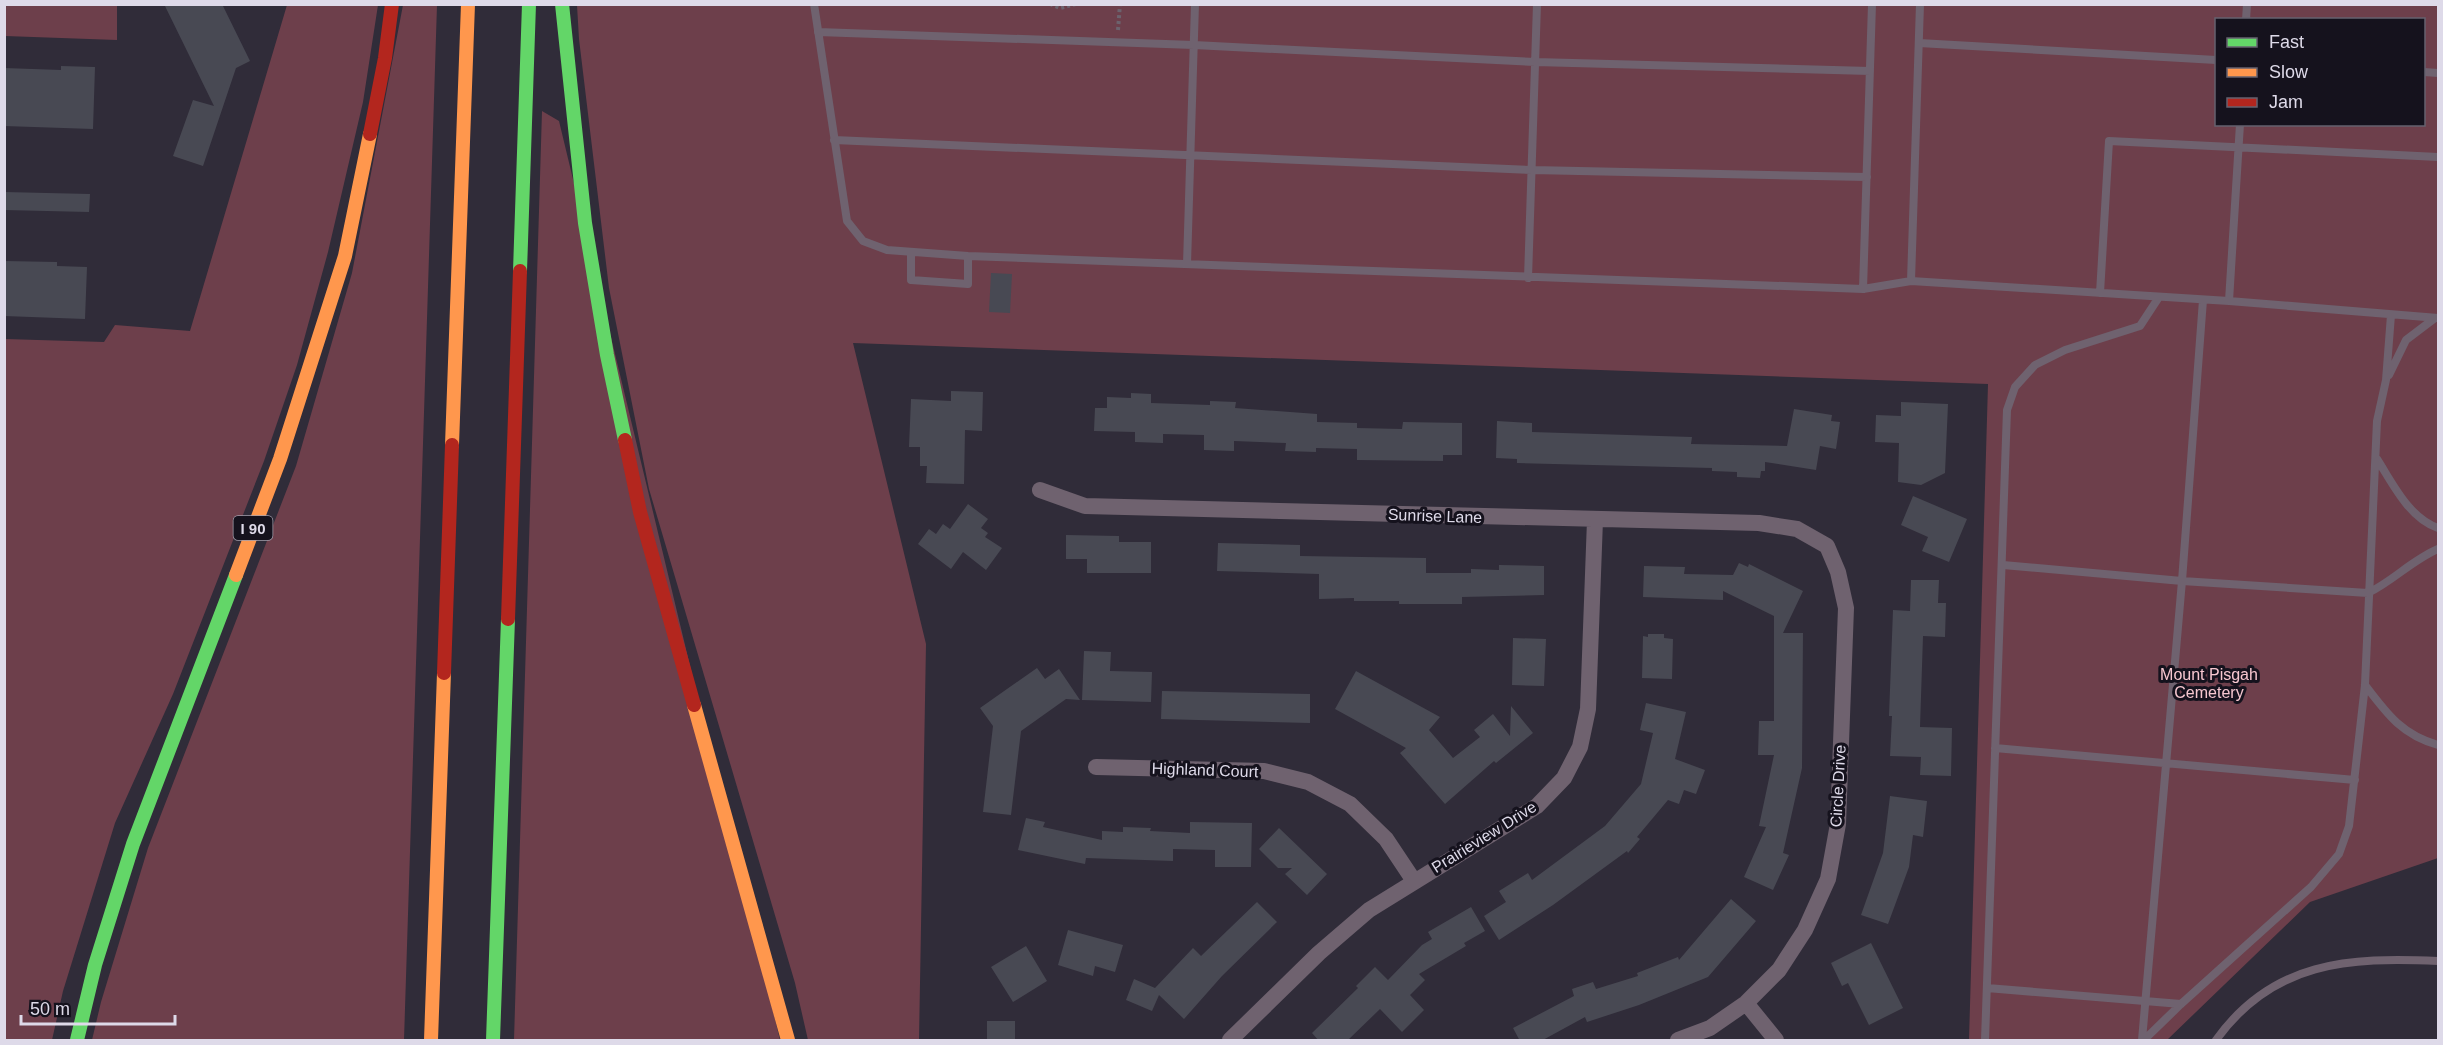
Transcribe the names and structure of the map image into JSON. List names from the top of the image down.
{
  "streets": {
    "highway": ["I 90"],
    "street": [
      "Sunrise Lane",
      "Highland Court",
      "Circle Drive",
      "Prairieview Drive"
    ]
  },
  "crossings": [
    ["Sunrise Lane", "Circle Drive"],
    ["Sunrise Lane", "Prairieview Drive"],
    ["Highland Court", "Prairieview Drive"]
  ],
  "parks": ["Mount Pisgah Cemetery"],
  "legend": ["Fast", "Slow", "Jam"],
  "scale_bar": "50 m"
}
